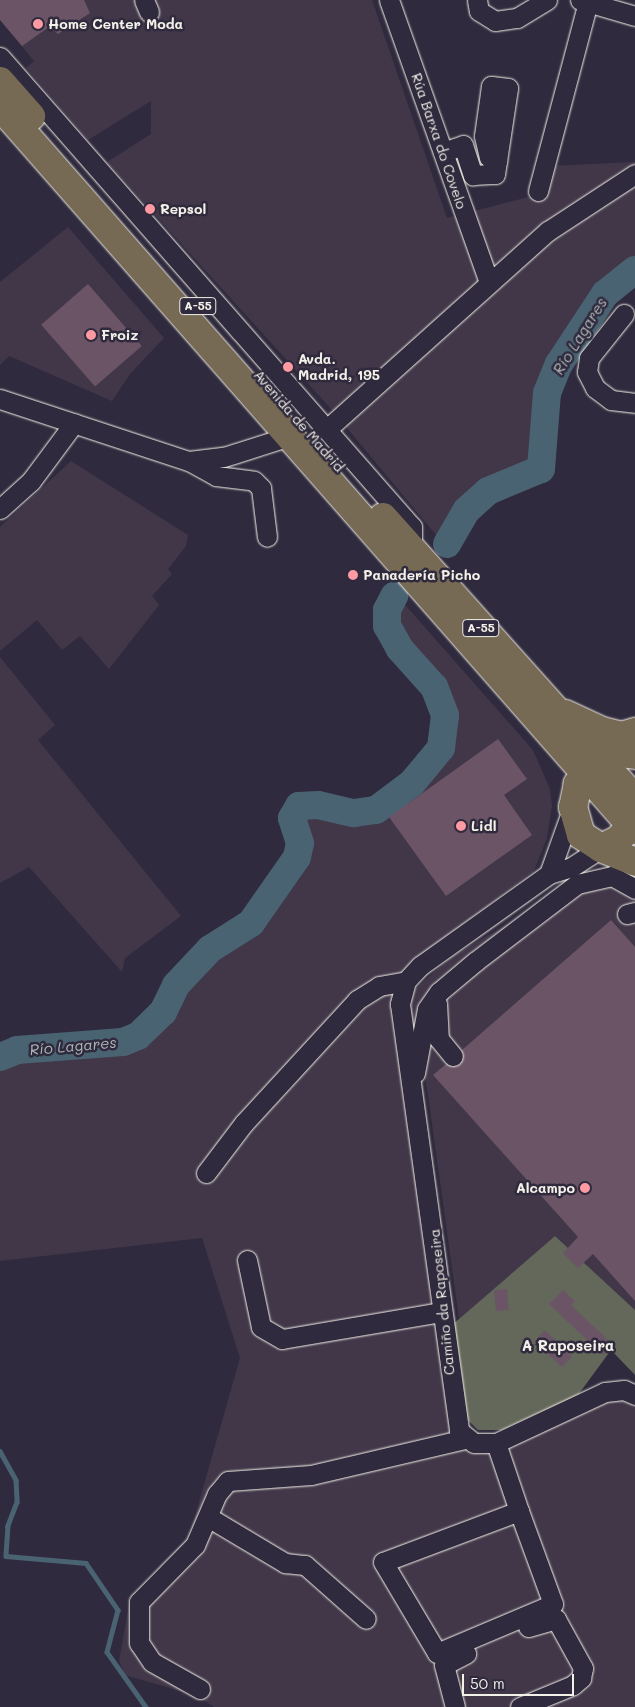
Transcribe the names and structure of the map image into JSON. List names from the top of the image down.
{
  "streets": {
    "highway": ["A-55", "Avenida de Madrid"],
    "street": ["Rúa Barxa do Covelo", "Camiño da Raposeira"]
  },
  "crossings": [
    ["A-55", "Avenida de Madrid"]
  ],
  "districts": ["A Raposeira"],
  "water": ["Río Lagares"],
  "places": [
    "Home Center Moda",
    "Repsol",
    "Froiz",
    "Avda. Madrid, 195",
    "Panadería Picho",
    "Lidl",
    "Alcampo"
  ],
  "scale_bar": "50 m"
}
